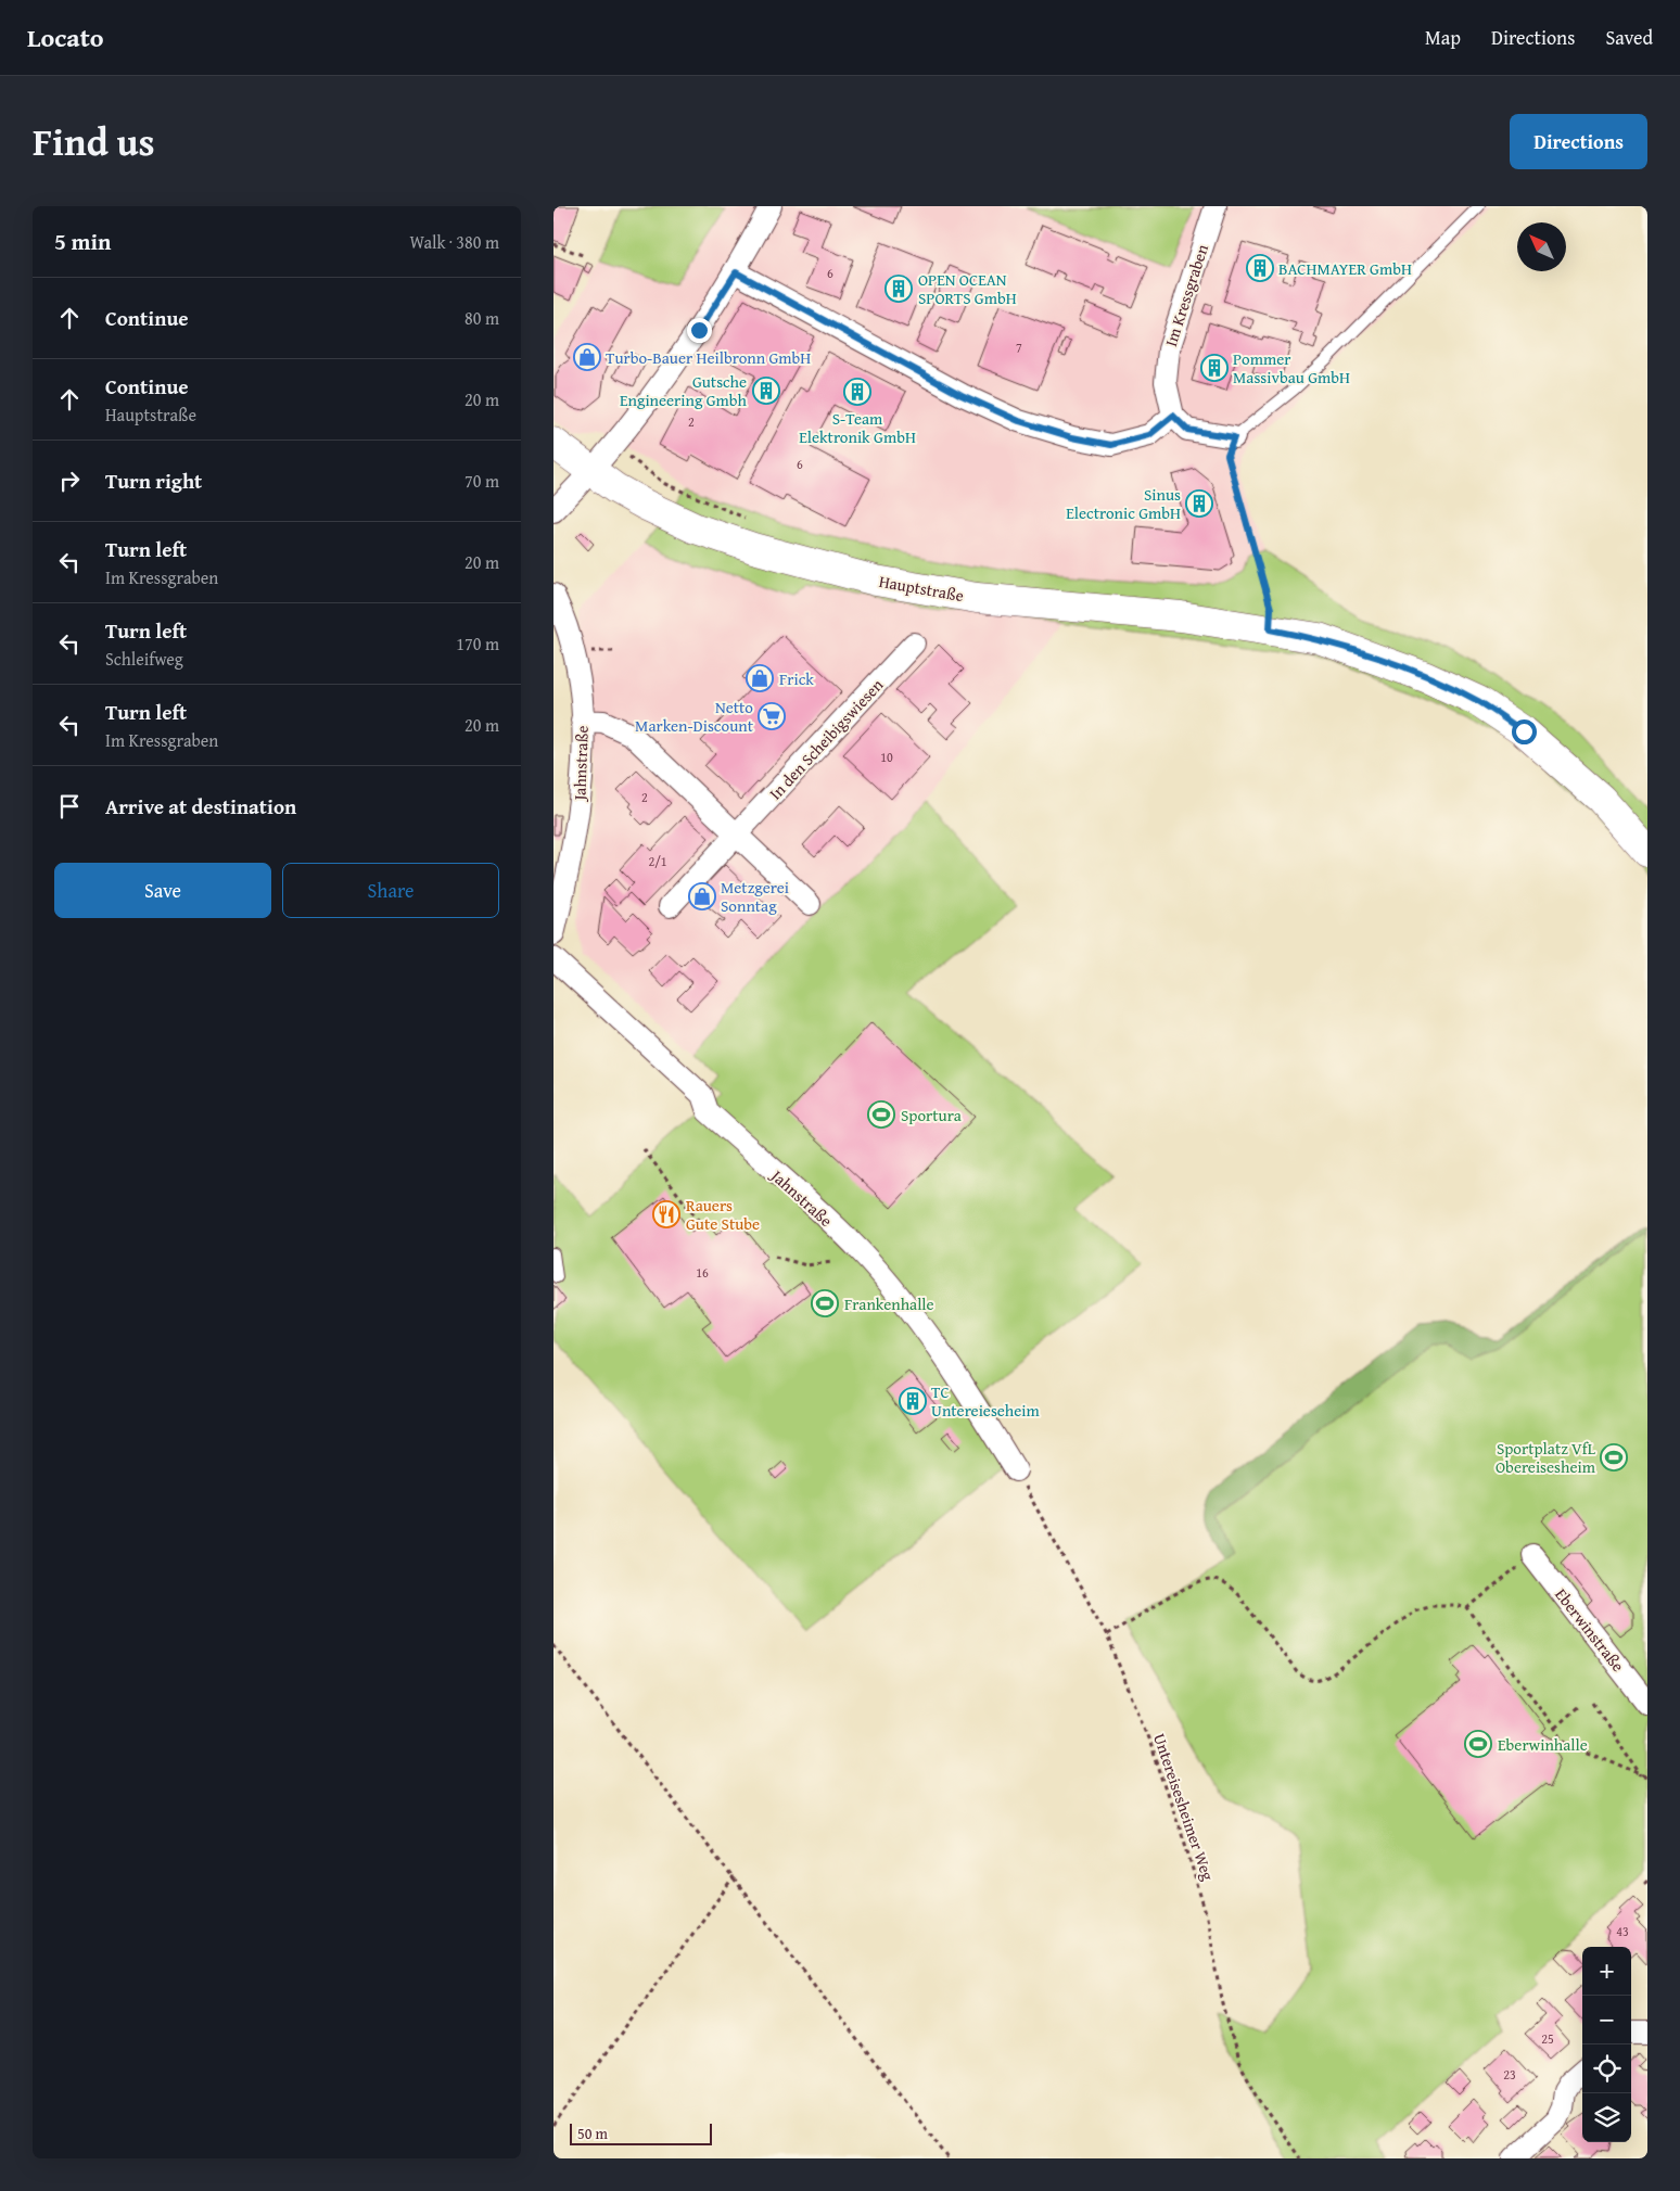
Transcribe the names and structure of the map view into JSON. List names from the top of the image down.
{
  "streets": {
    "main road": ["Hauptstraße"],
    "street": [
      "Im Kressgraben",
      "In den Scheibigswiesen",
      "Jahnstraße",
      "Eberwinstraße"
    ],
    "path": ["Untereisesheimer Weg"]
  },
  "crossings": [
    ["Jahnstraße", "Untereisesheimer Weg"]
  ],
  "places": {
    "building": [
      "BACHMAYER GmbH",
      "OPEN OCEAN SPORTS GmbH",
      "Pommer Massivbau GmbH",
      "Gutsche Engineering Gmbh",
      "S-Team Elektronik GmbH",
      "Sinus Electronic GmbH",
      "TC Untereieseheim"
    ],
    "shop": ["Turbo-Bauer Heilbronn GmbH", "Frick", "Metzgerei Sonntag"],
    "supermarket": ["Netto Marken-Discount"],
    "sports": [
      "Sportura",
      "Frankenhalle",
      "Sportplatz VfL Obereisesheim",
      "Eberwinhalle"
    ],
    "restaurant": ["Rauers Gute Stube"]
  },
  "house_numbers": [
    "6",
    "7",
    "2",
    "6",
    "10",
    "2",
    "2/1",
    "16",
    "43",
    "25",
    "23"
  ],
  "scale_bar": "50 m",
  "north": "top left",
  "page": {
    "header": "Locato",
    "nav": ["Map", "Directions", "Saved"],
    "title": "Find us",
    "buttons": [
      "Directions",
      ["Save", "Share"]
    ],
    "heading": ["5 min", "Walk · 380 m"],
    "list": [
      ["Continue", "80 m"],
      ["Continue", "Hauptstraße", "20 m"],
      ["Turn right", "70 m"],
      ["Turn left", "Im Kressgraben", "20 m"],
      ["Turn left", "Schleifweg", "170 m"],
      ["Turn left", "Im Kressgraben", "20 m"],
      "Arrive at destination"
    ],
    "map_buttons": ["+", "−"],
    "scale": "50 m"
  }
}
